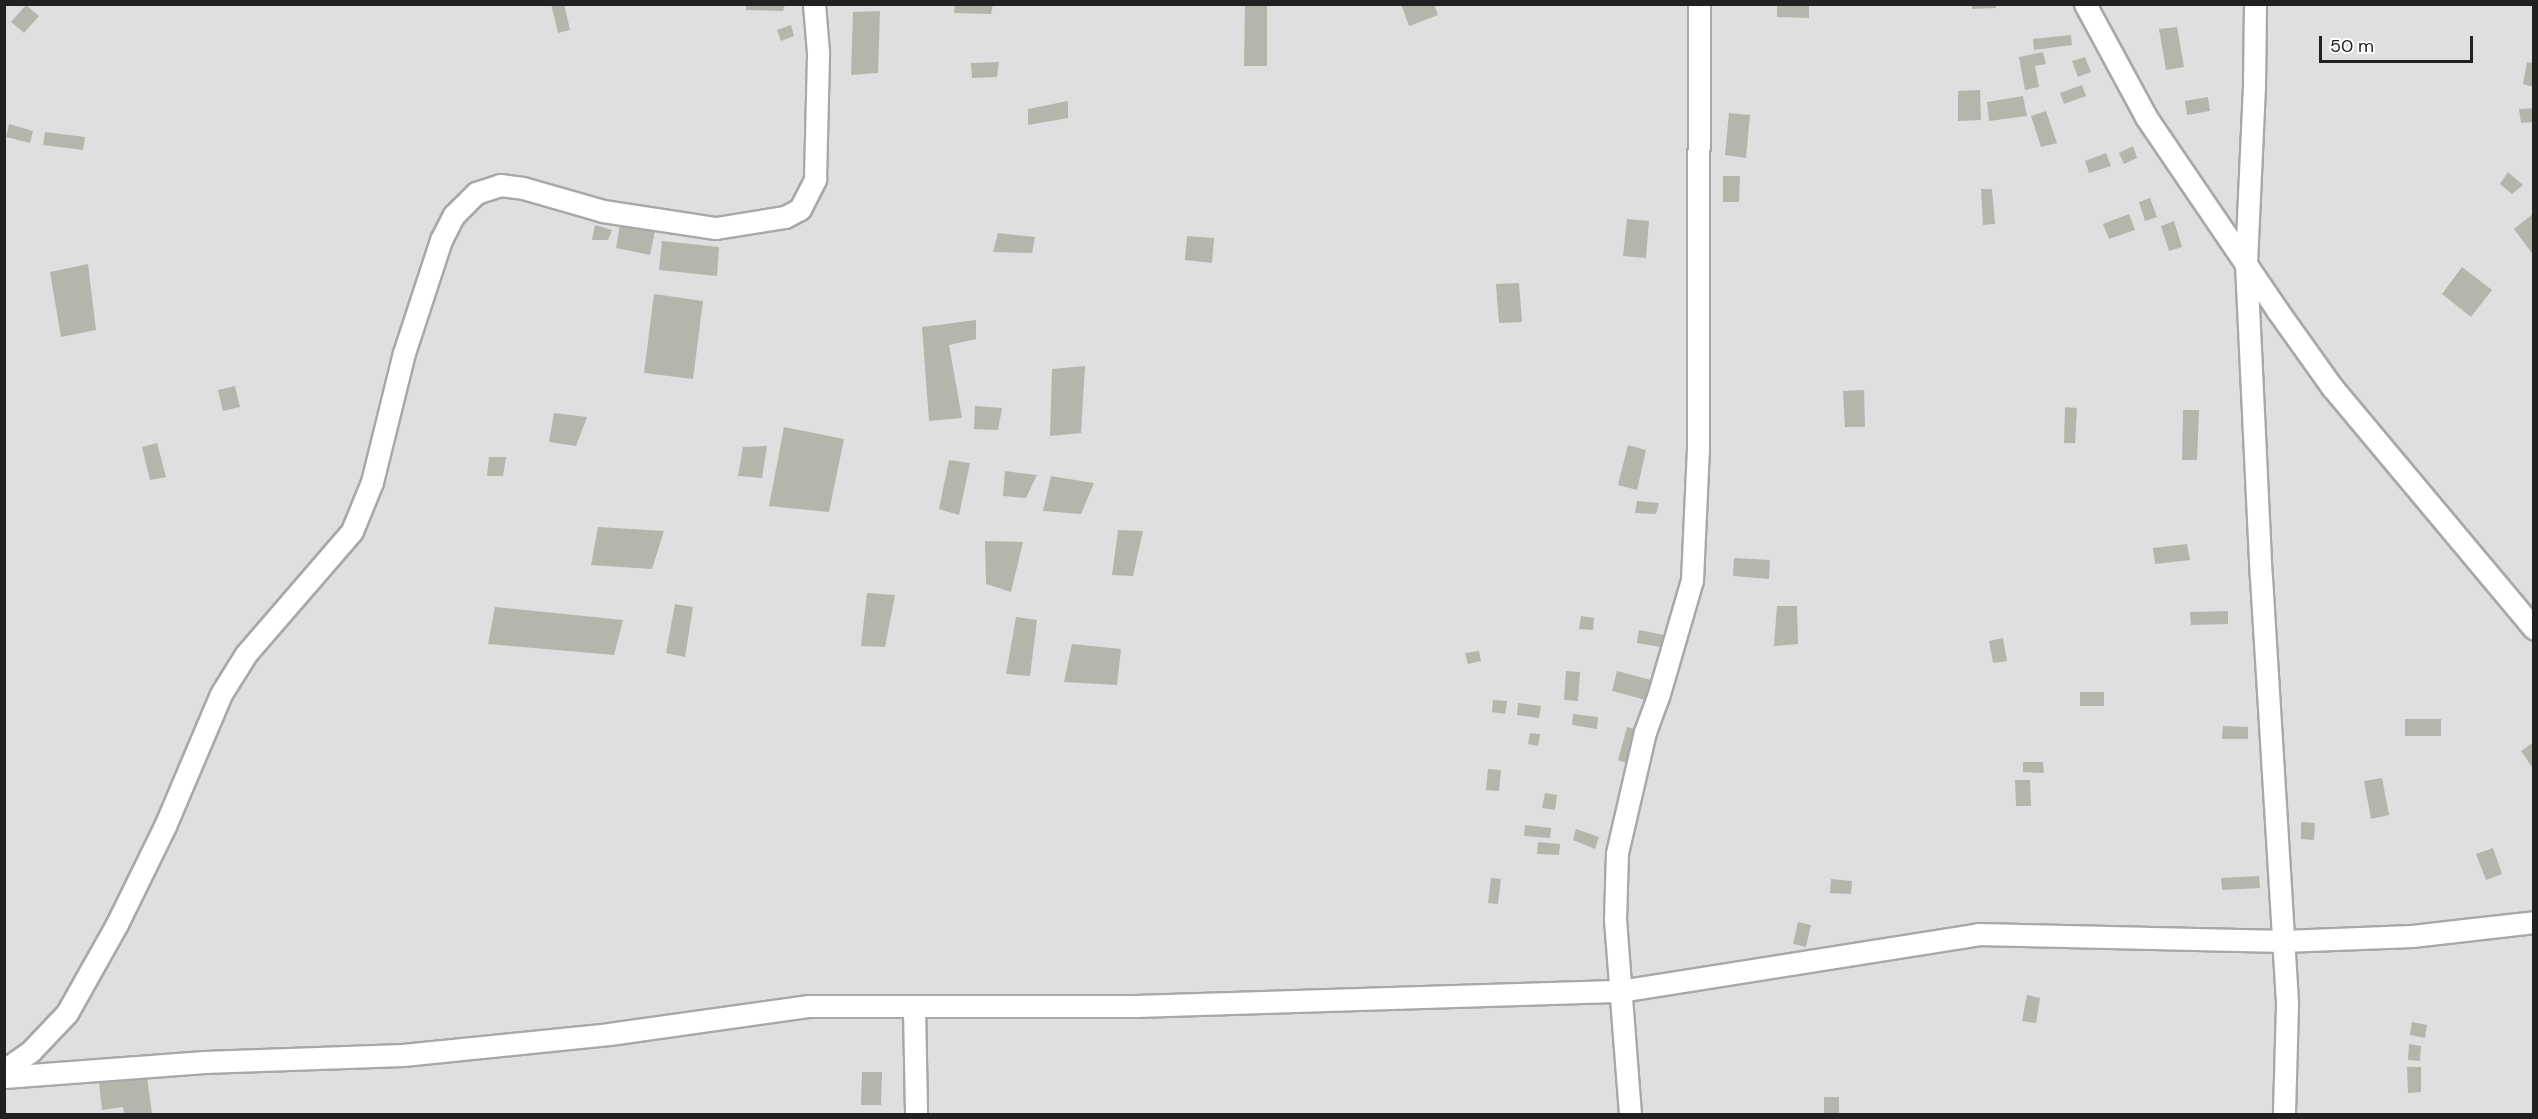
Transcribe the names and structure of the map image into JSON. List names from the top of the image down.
{
  "scale_bar": "50 m"
}
